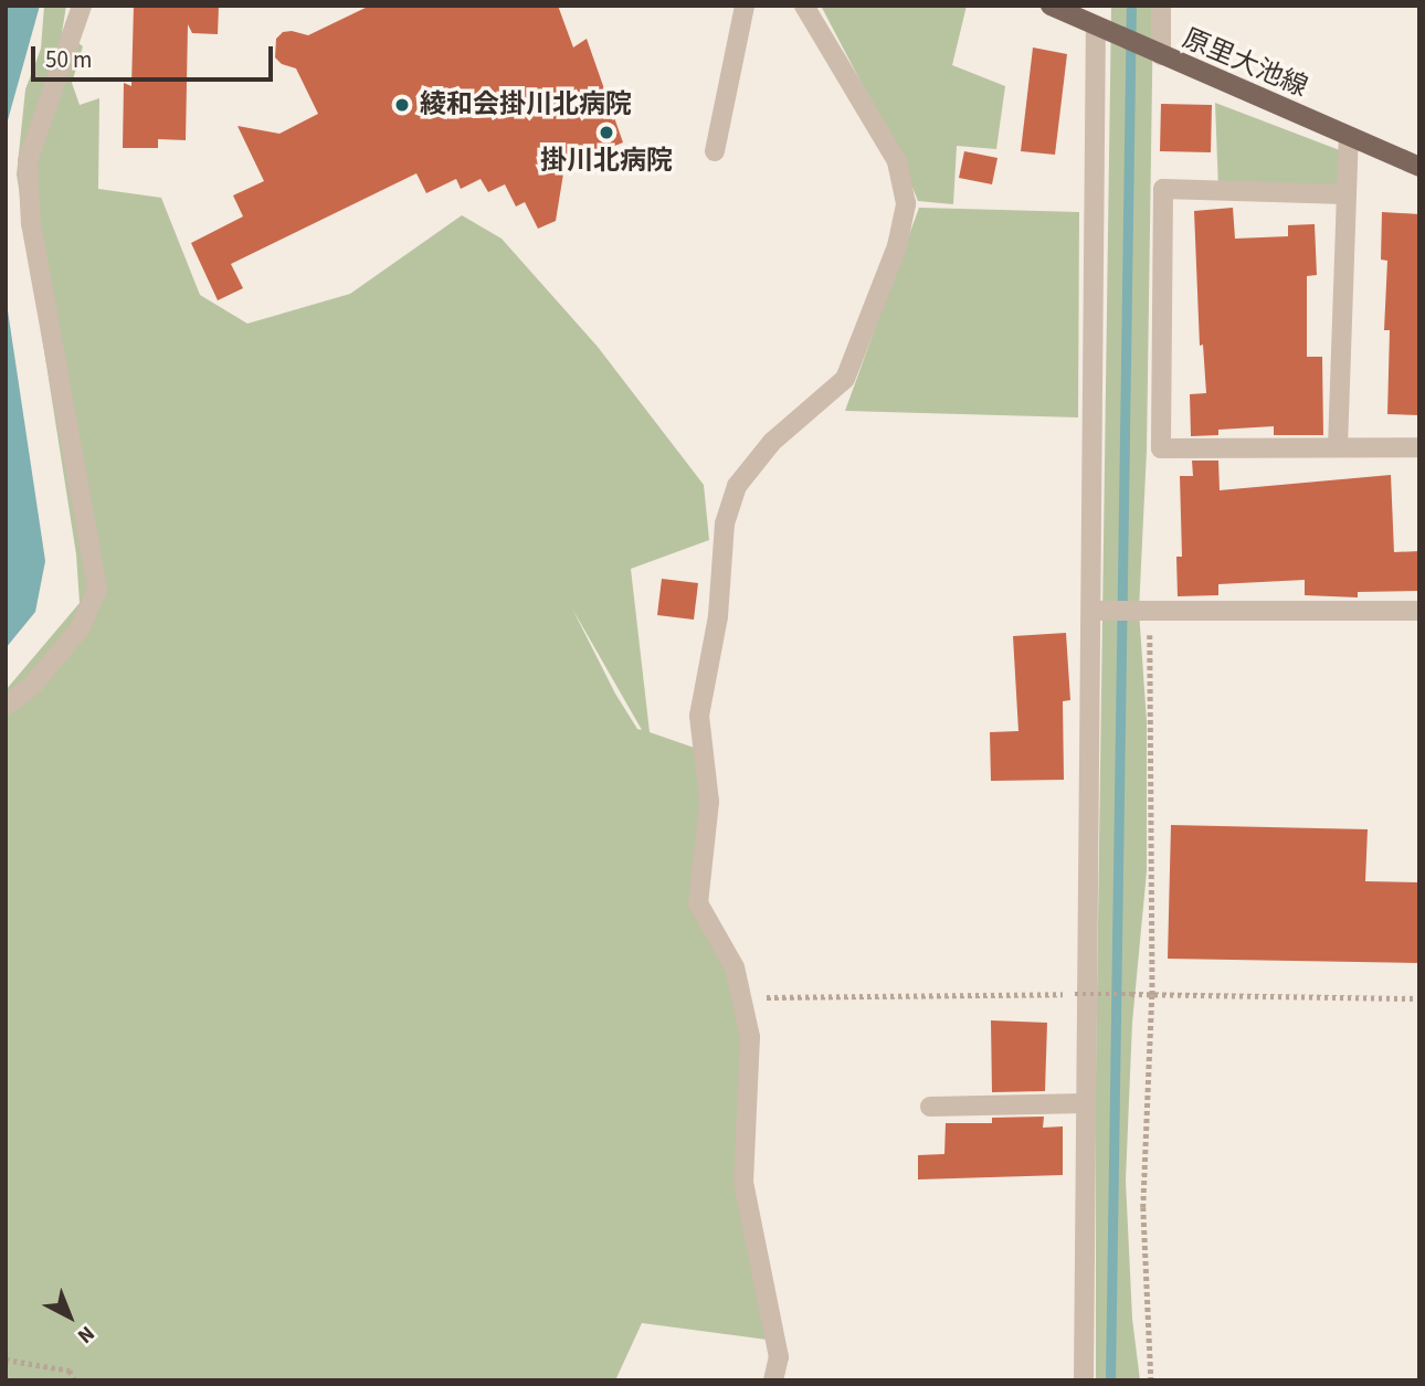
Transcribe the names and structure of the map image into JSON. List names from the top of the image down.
{
  "streets": {
    "main road": ["原里大池線"]
  },
  "places": ["綾和会掛川北病院", "掛川北病院"],
  "scale_bar": "50 m",
  "north": "bottom right"
}
